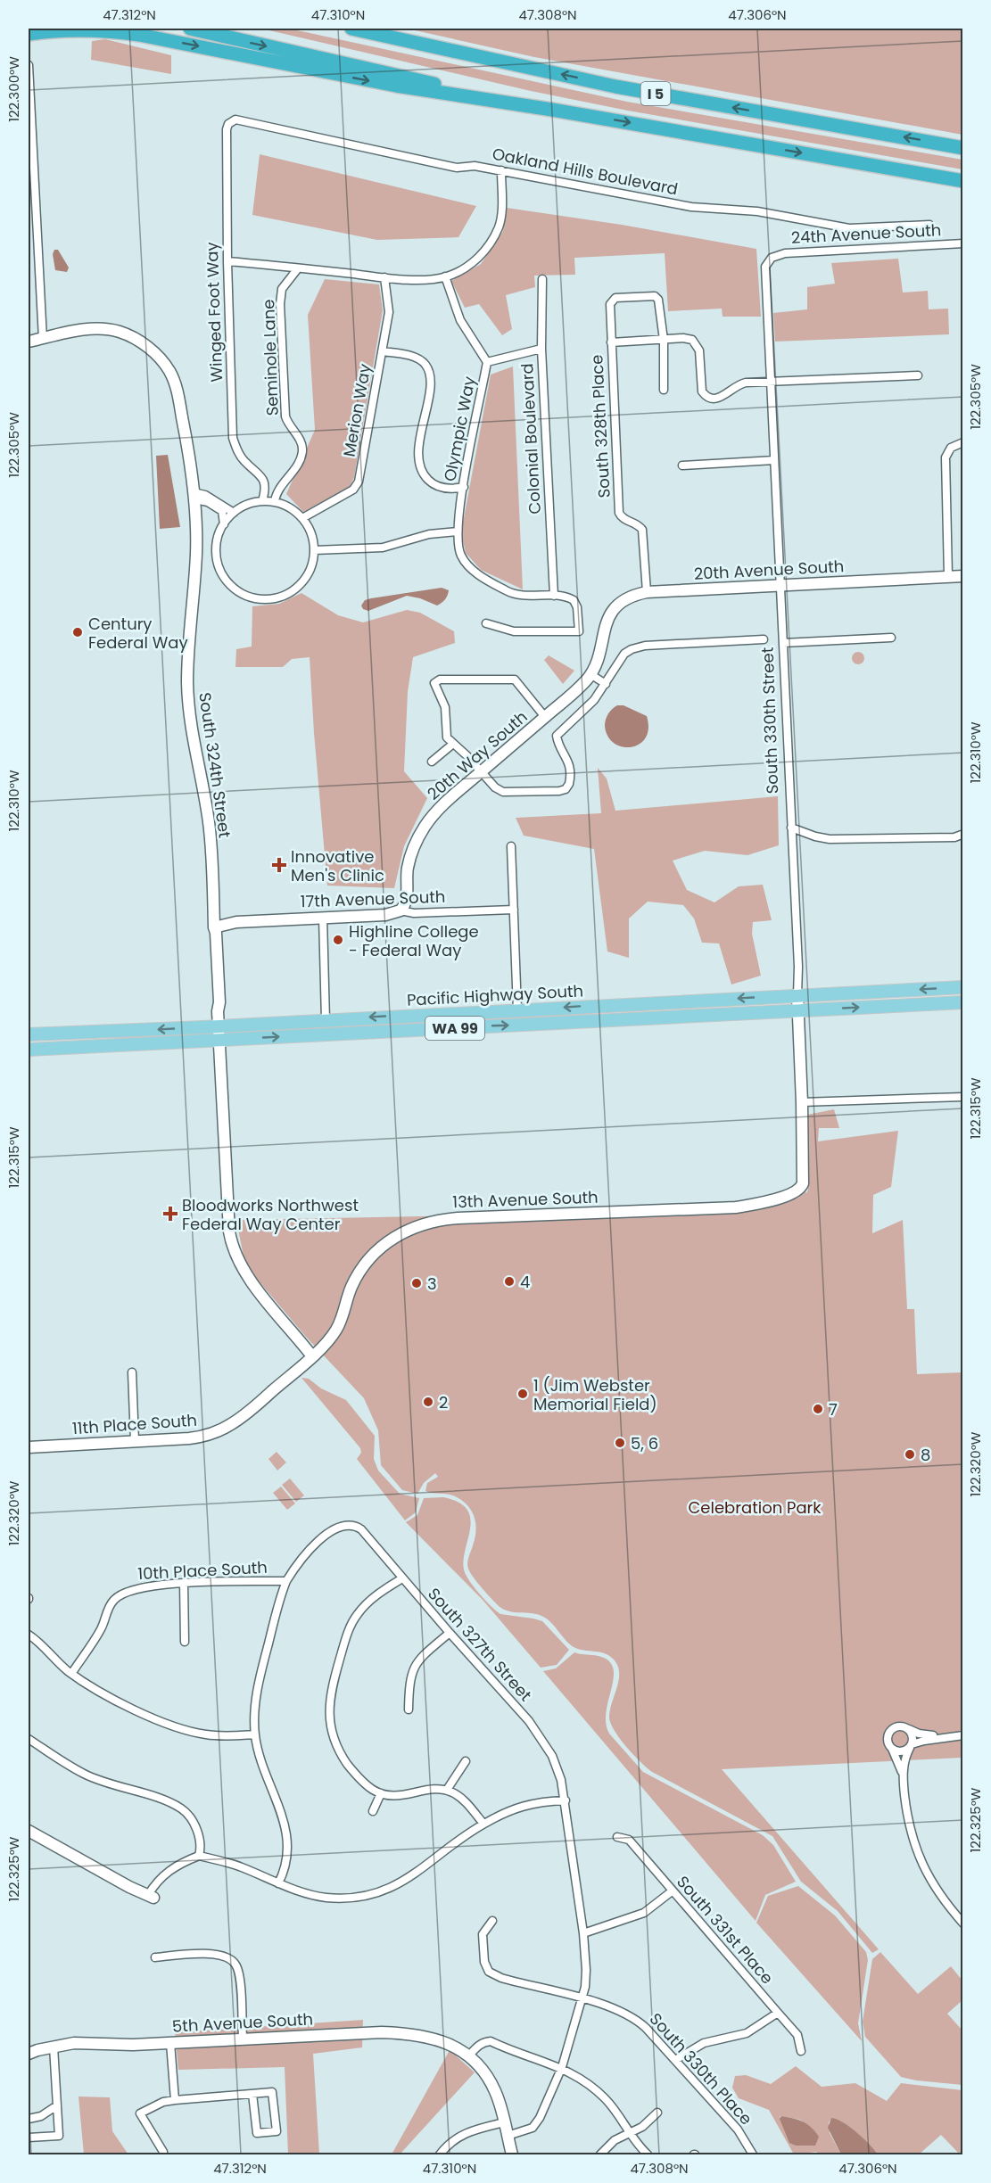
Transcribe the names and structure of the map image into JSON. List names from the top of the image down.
{
  "streets": {
    "highway": ["I 5"],
    "main road": ["Pacific Highway South", "WA 99"],
    "street": [
      "Oakland Hills Boulevard",
      "24th Avenue South",
      "Winged Foot Way",
      "Seminole Lane",
      "Merion Way",
      "South 328th Place",
      "Olympic Way",
      "Colonial Boulevard",
      "20th Avenue South",
      "South 330th Street",
      "20th Way South",
      "South 324th Street",
      "17th Avenue South",
      "13th Avenue South",
      "11th Place South",
      "10th Place South",
      "South 327th Street",
      "South 331st Place",
      "5th Avenue South",
      "South 330th Place"
    ]
  },
  "crossings": [
    ["Oakland Hills Boulevard", "Winged Foot Way"],
    ["24th Avenue South", "South 330th Street"],
    ["Winged Foot Way", "Seminole Lane"],
    ["Winged Foot Way", "Merion Way"],
    ["South 328th Place", "20th Avenue South"],
    ["Olympic Way", "Colonial Boulevard"],
    ["20th Avenue South", "South 330th Street"],
    ["20th Avenue South", "20th Way South"],
    ["South 330th Street", "Pacific Highway South"],
    ["South 330th Street", "13th Avenue South"],
    ["20th Way South", "17th Avenue South"],
    ["South 324th Street", "17th Avenue South"],
    ["South 324th Street", "Pacific Highway South"],
    ["South 324th Street", "13th Avenue South"],
    ["South 324th Street", "11th Place South"],
    ["13th Avenue South", "11th Place South"],
    ["10th Place South", "South 327th Street"]
  ],
  "parks": ["Celebration Park"],
  "places": {
    "other": [
      "Century Federal Way",
      "Highline College - Federal Way",
      "4",
      "3",
      "1 (Jim Webster Memorial Field)",
      "2",
      "7",
      "5, 6",
      "8"
    ],
    "health": ["Innovative Men's Clinic", "Bloodworks Northwest Federal Way Center"]
  },
  "coordinates": [
    "47.312°N",
    "47.310°N",
    "47.308°N",
    "47.306°N",
    "122.300°W",
    "122.305°W",
    "122.310°W",
    "122.315°W",
    "122.320°W",
    "122.325°W"
  ]
}
